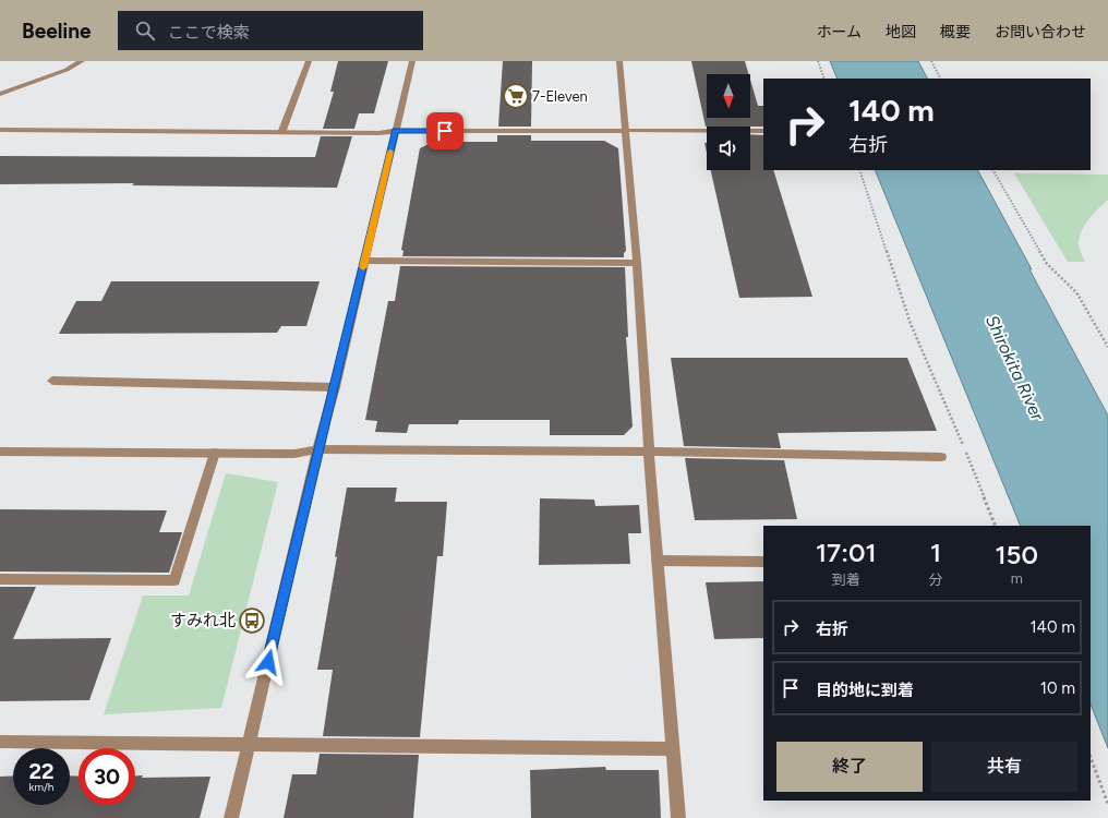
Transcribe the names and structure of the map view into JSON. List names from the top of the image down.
{
  "water": ["Shirokita River"],
  "places": {
    "supermarket": ["7-Eleven"],
    "bus stop": ["すみれ北"]
  },
  "north": "bottom",
  "page": {
    "header": "Beeline",
    "search": "ここで検索",
    "nav": [
      "ホーム",
      "地図",
      "概要",
      "お問い合わせ"
    ],
    "turn": ["140 m", "右折"],
    "eta": [
      "17:01",
      "到着",
      "1",
      "分",
      "150",
      "m"
    ],
    "list": [
      {
        "name": "右折",
        "value": "140 m"
      },
      {
        "name": "目的地に到着",
        "value": "10 m"
      }
    ],
    "buttons": ["終了", "共有"],
    "speed": "22 km/h",
    "limit": "30"
  }
}
